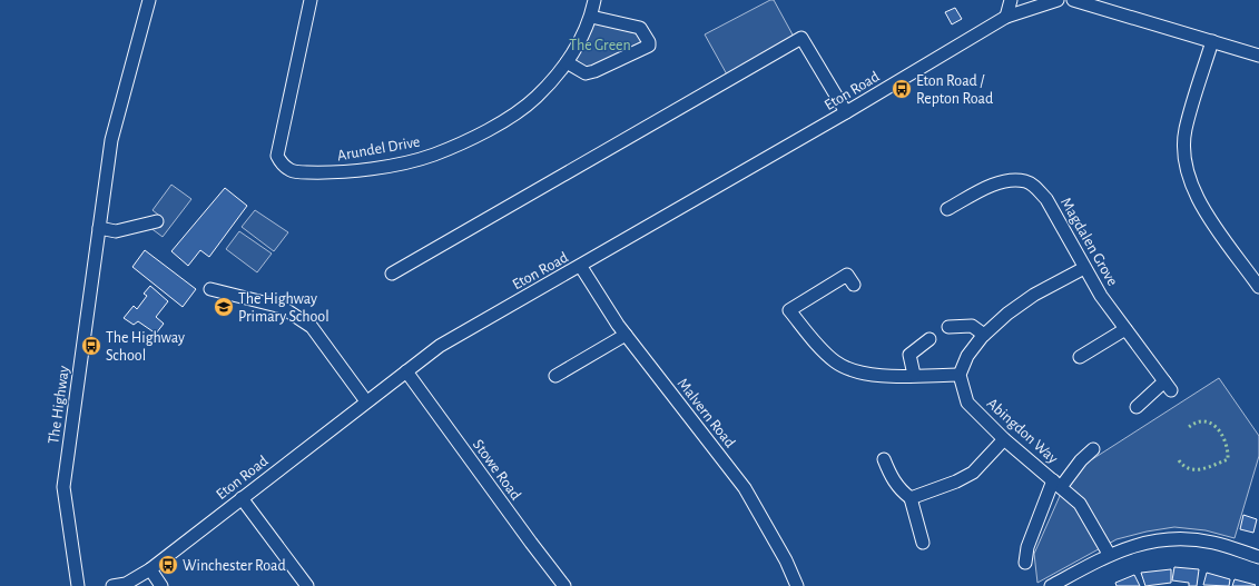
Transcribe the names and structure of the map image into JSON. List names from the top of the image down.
{
  "streets": {
    "street": [
      "Eton Road",
      "Arundel Drive",
      "Magdalen Grove",
      "The Highway",
      "Malvern Road",
      "Abingdon Way",
      "Stowe Road"
    ]
  },
  "crossings": [
    ["Eton Road", "Malvern Road"],
    ["Eton Road", "Stowe Road"]
  ],
  "parks": ["The Green"],
  "places": {
    "bus stop": ["Eton Road / Repton Road", "The Highway School", "Winchester Road"],
    "school or university": ["The Highway Primary School"]
  }
}
